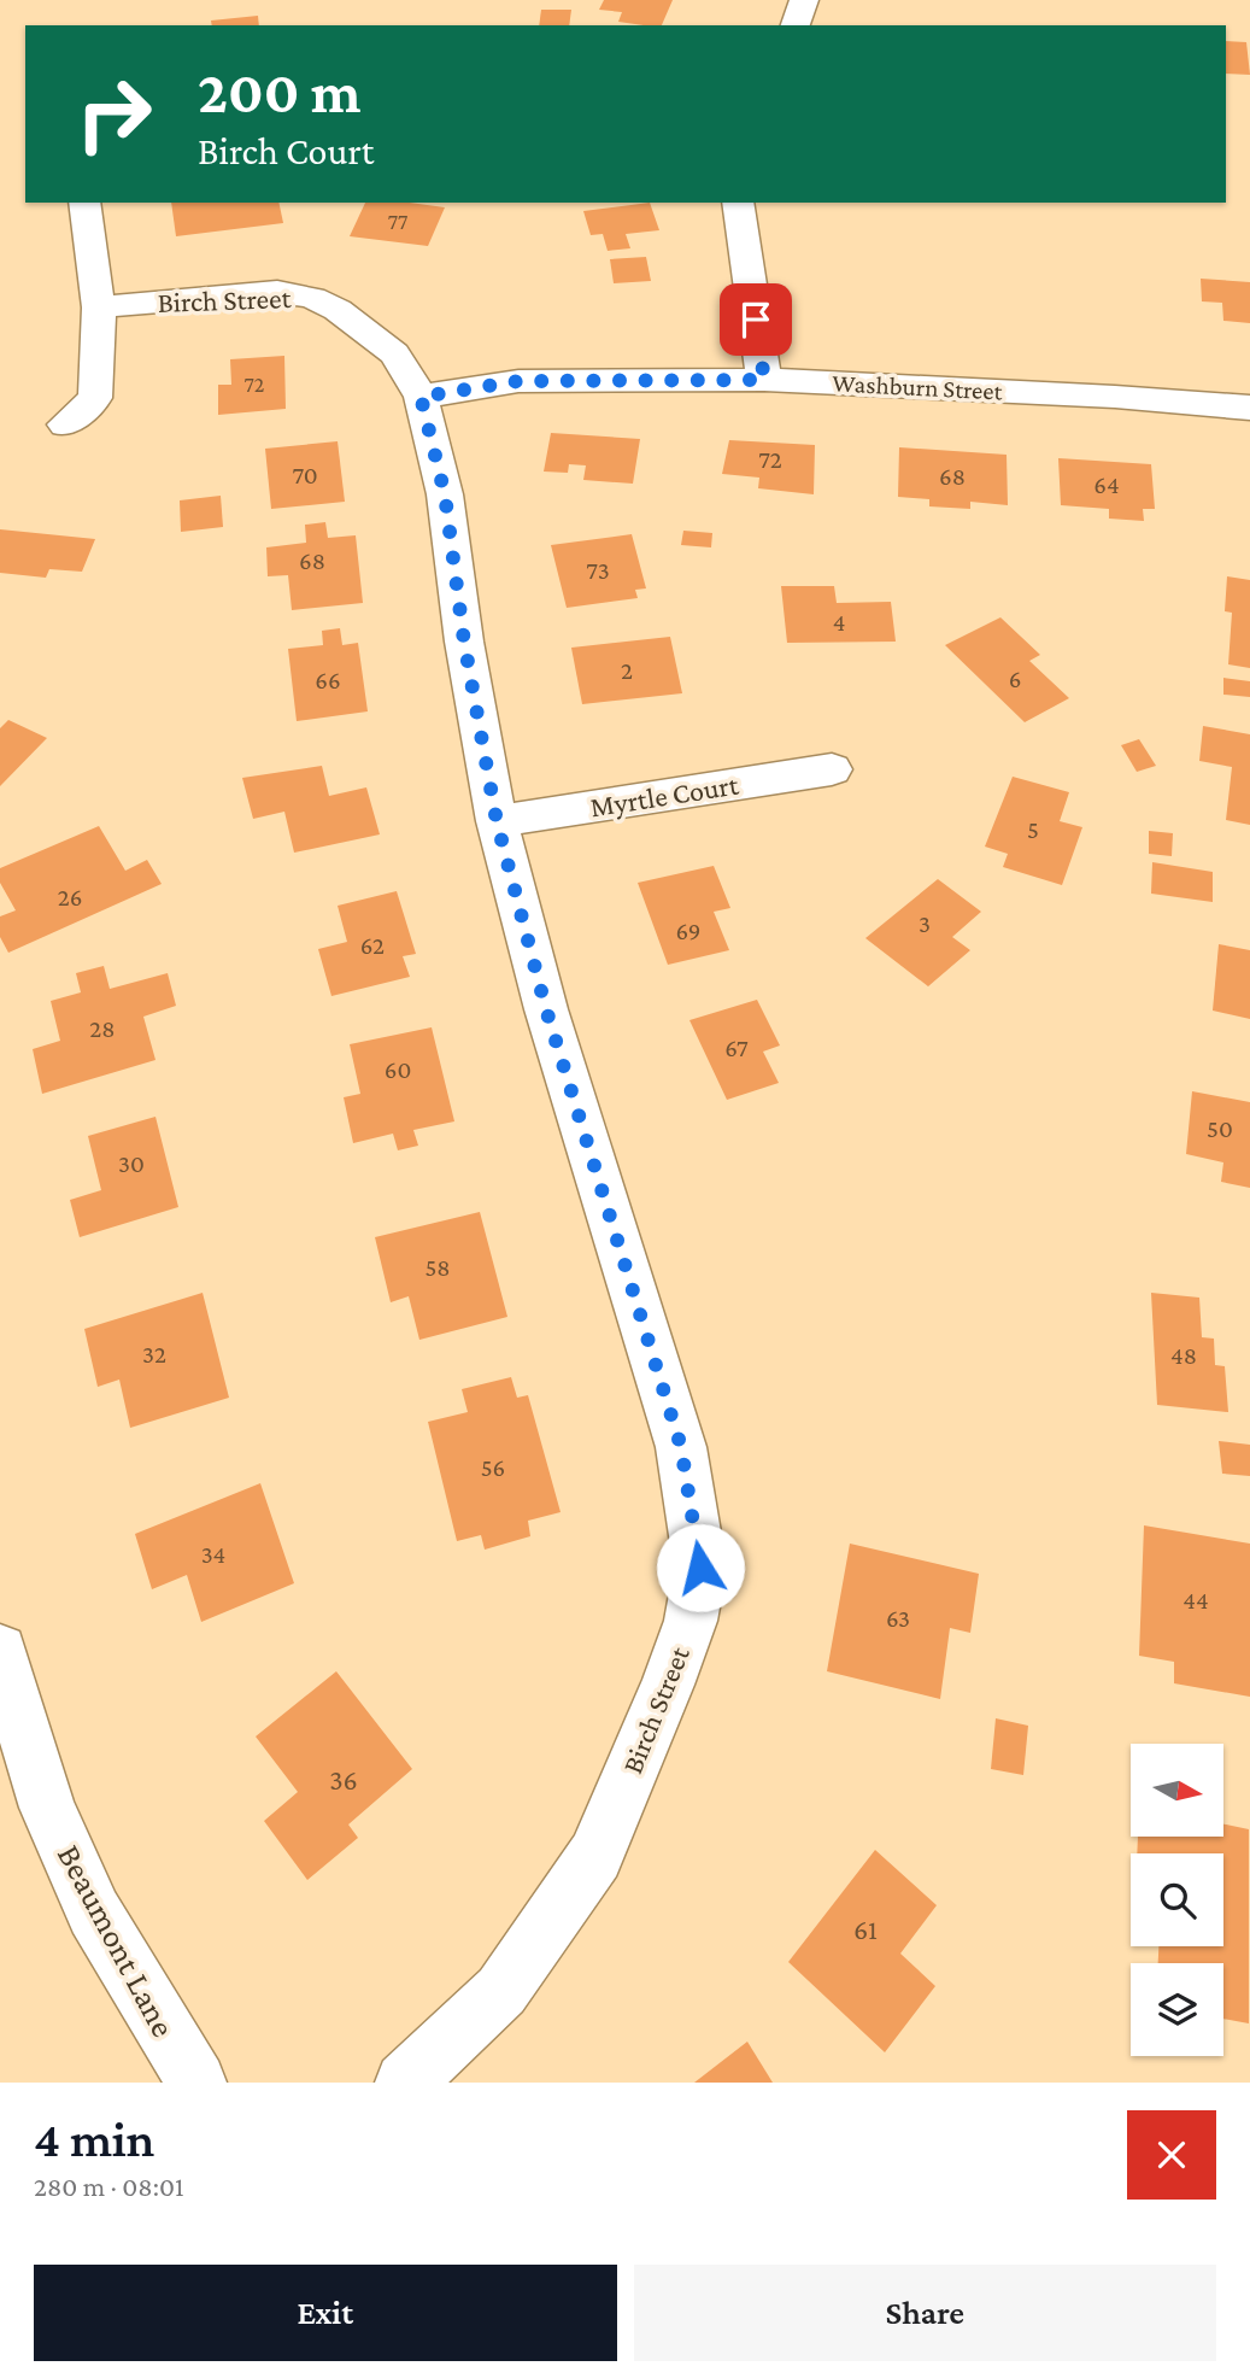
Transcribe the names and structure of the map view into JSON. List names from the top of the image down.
{
  "streets": {
    "street": [
      "Birch Street",
      "Washburn Street",
      "Myrtle Court",
      "Beaumont Lane"
    ]
  },
  "crossings": [
    ["Birch Street", "Washburn Street"],
    ["Birch Street", "Myrtle Court"]
  ],
  "house_numbers": [
    "77",
    "72",
    "72",
    "70",
    "68",
    "64",
    "68",
    "73",
    "4",
    "2",
    "6",
    "66",
    "5",
    "26",
    "3",
    "69",
    "62",
    "28",
    "67",
    "60",
    "50",
    "30",
    "58",
    "32",
    "48",
    "56",
    "34",
    "44",
    "63",
    "36",
    "61"
  ],
  "north": "right",
  "page": {
    "turn": ["200 m", "Birch Court"],
    "heading": ["4 min", "280 m · 08:01"],
    "buttons": ["Exit", "Share"]
  }
}
